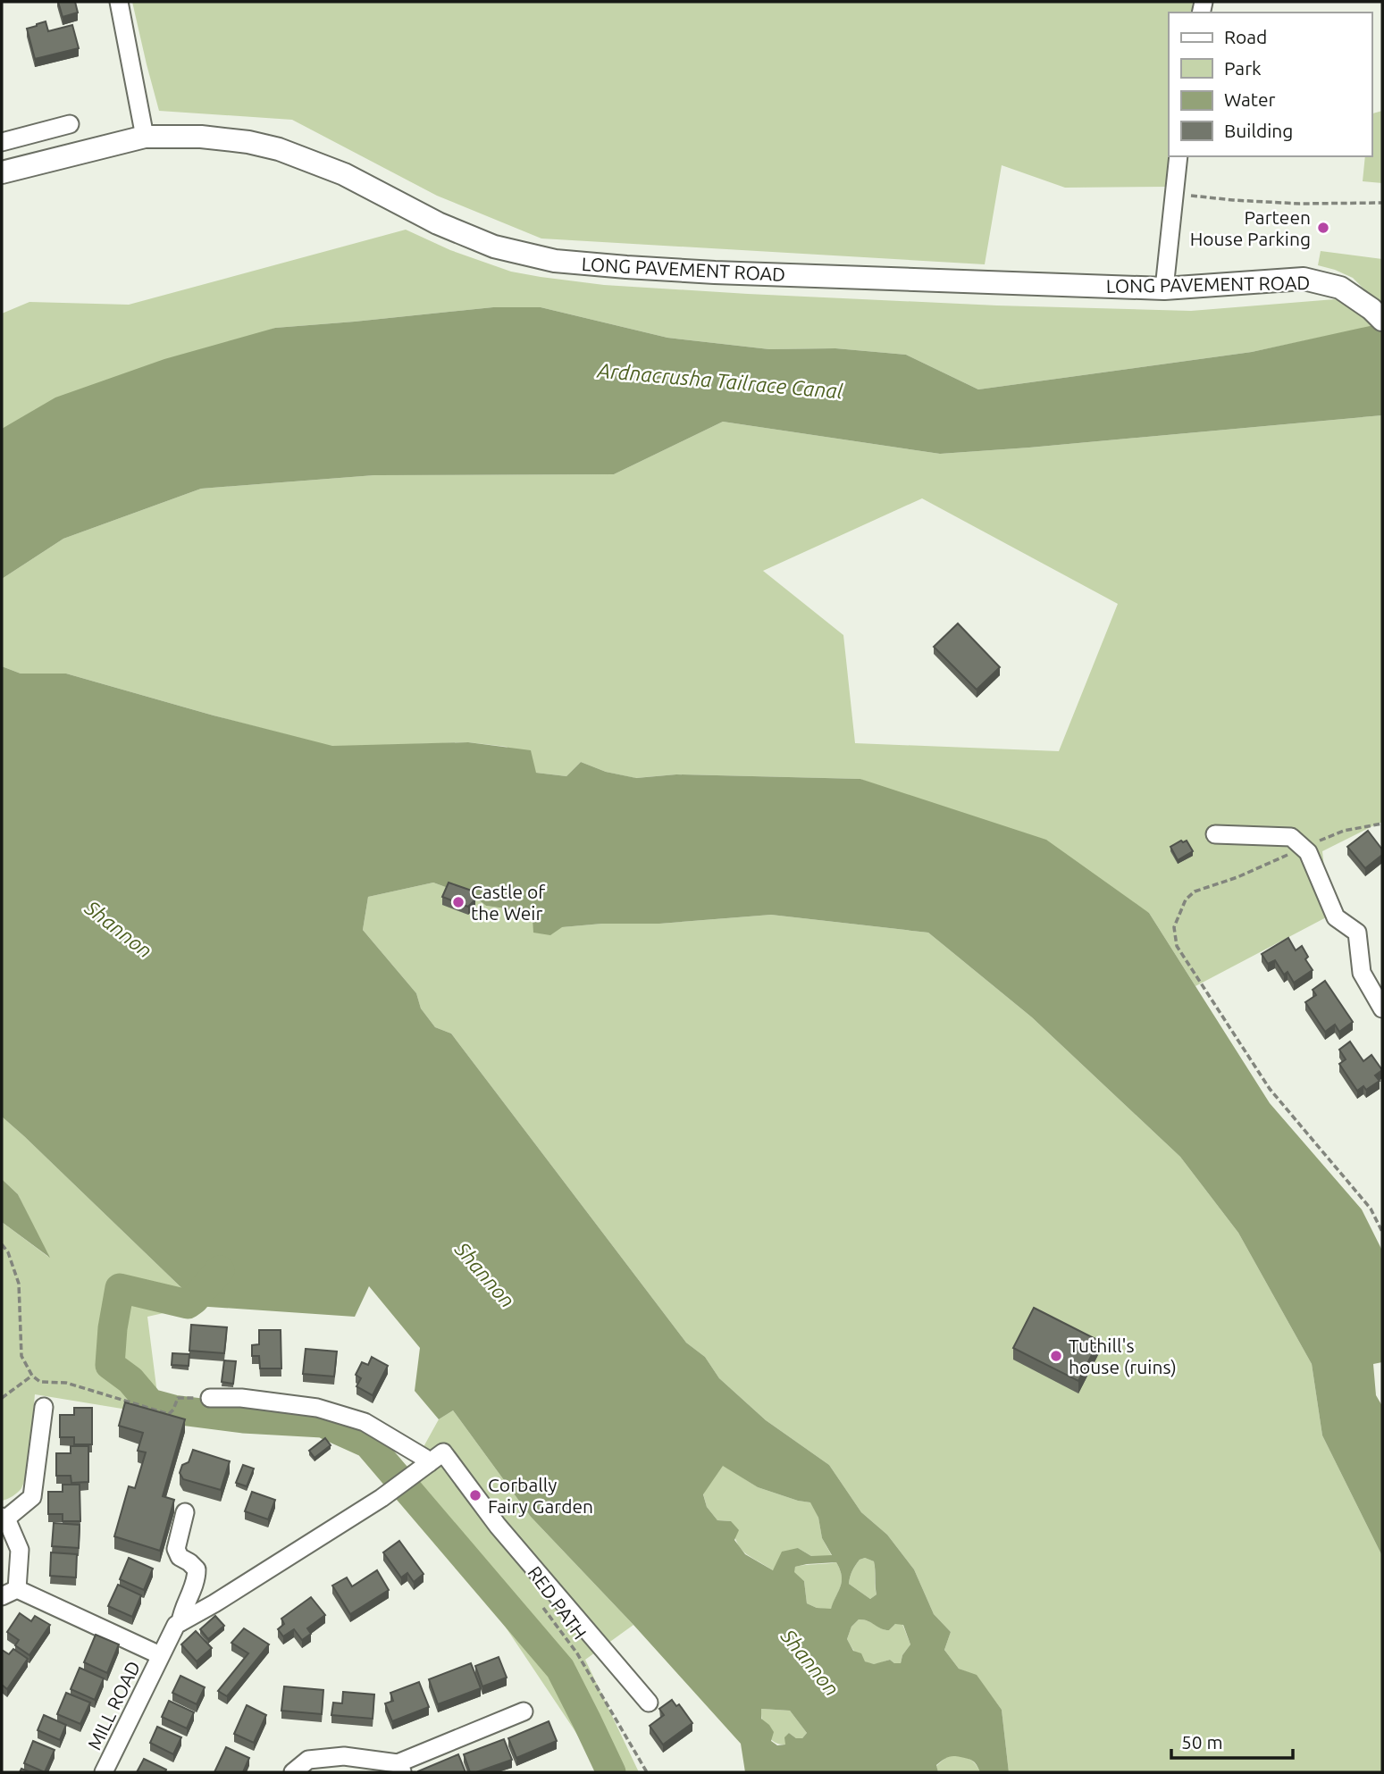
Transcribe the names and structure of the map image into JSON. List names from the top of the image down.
{
  "streets": {
    "main road": ["LONG PAVEMENT ROAD"],
    "street": ["MILL ROAD"],
    "path": ["RED PATH"]
  },
  "water": ["Ardnacrusha Tailrace Canal", "Shannon"],
  "places": [
    "Parteen House Parking",
    "Castle of the Weir",
    "Tuthill's house (ruins)",
    "Corbally Fairy Garden"
  ],
  "legend": [
    "Road",
    "Park",
    "Water",
    "Building"
  ],
  "scale_bar": "50 m"
}
